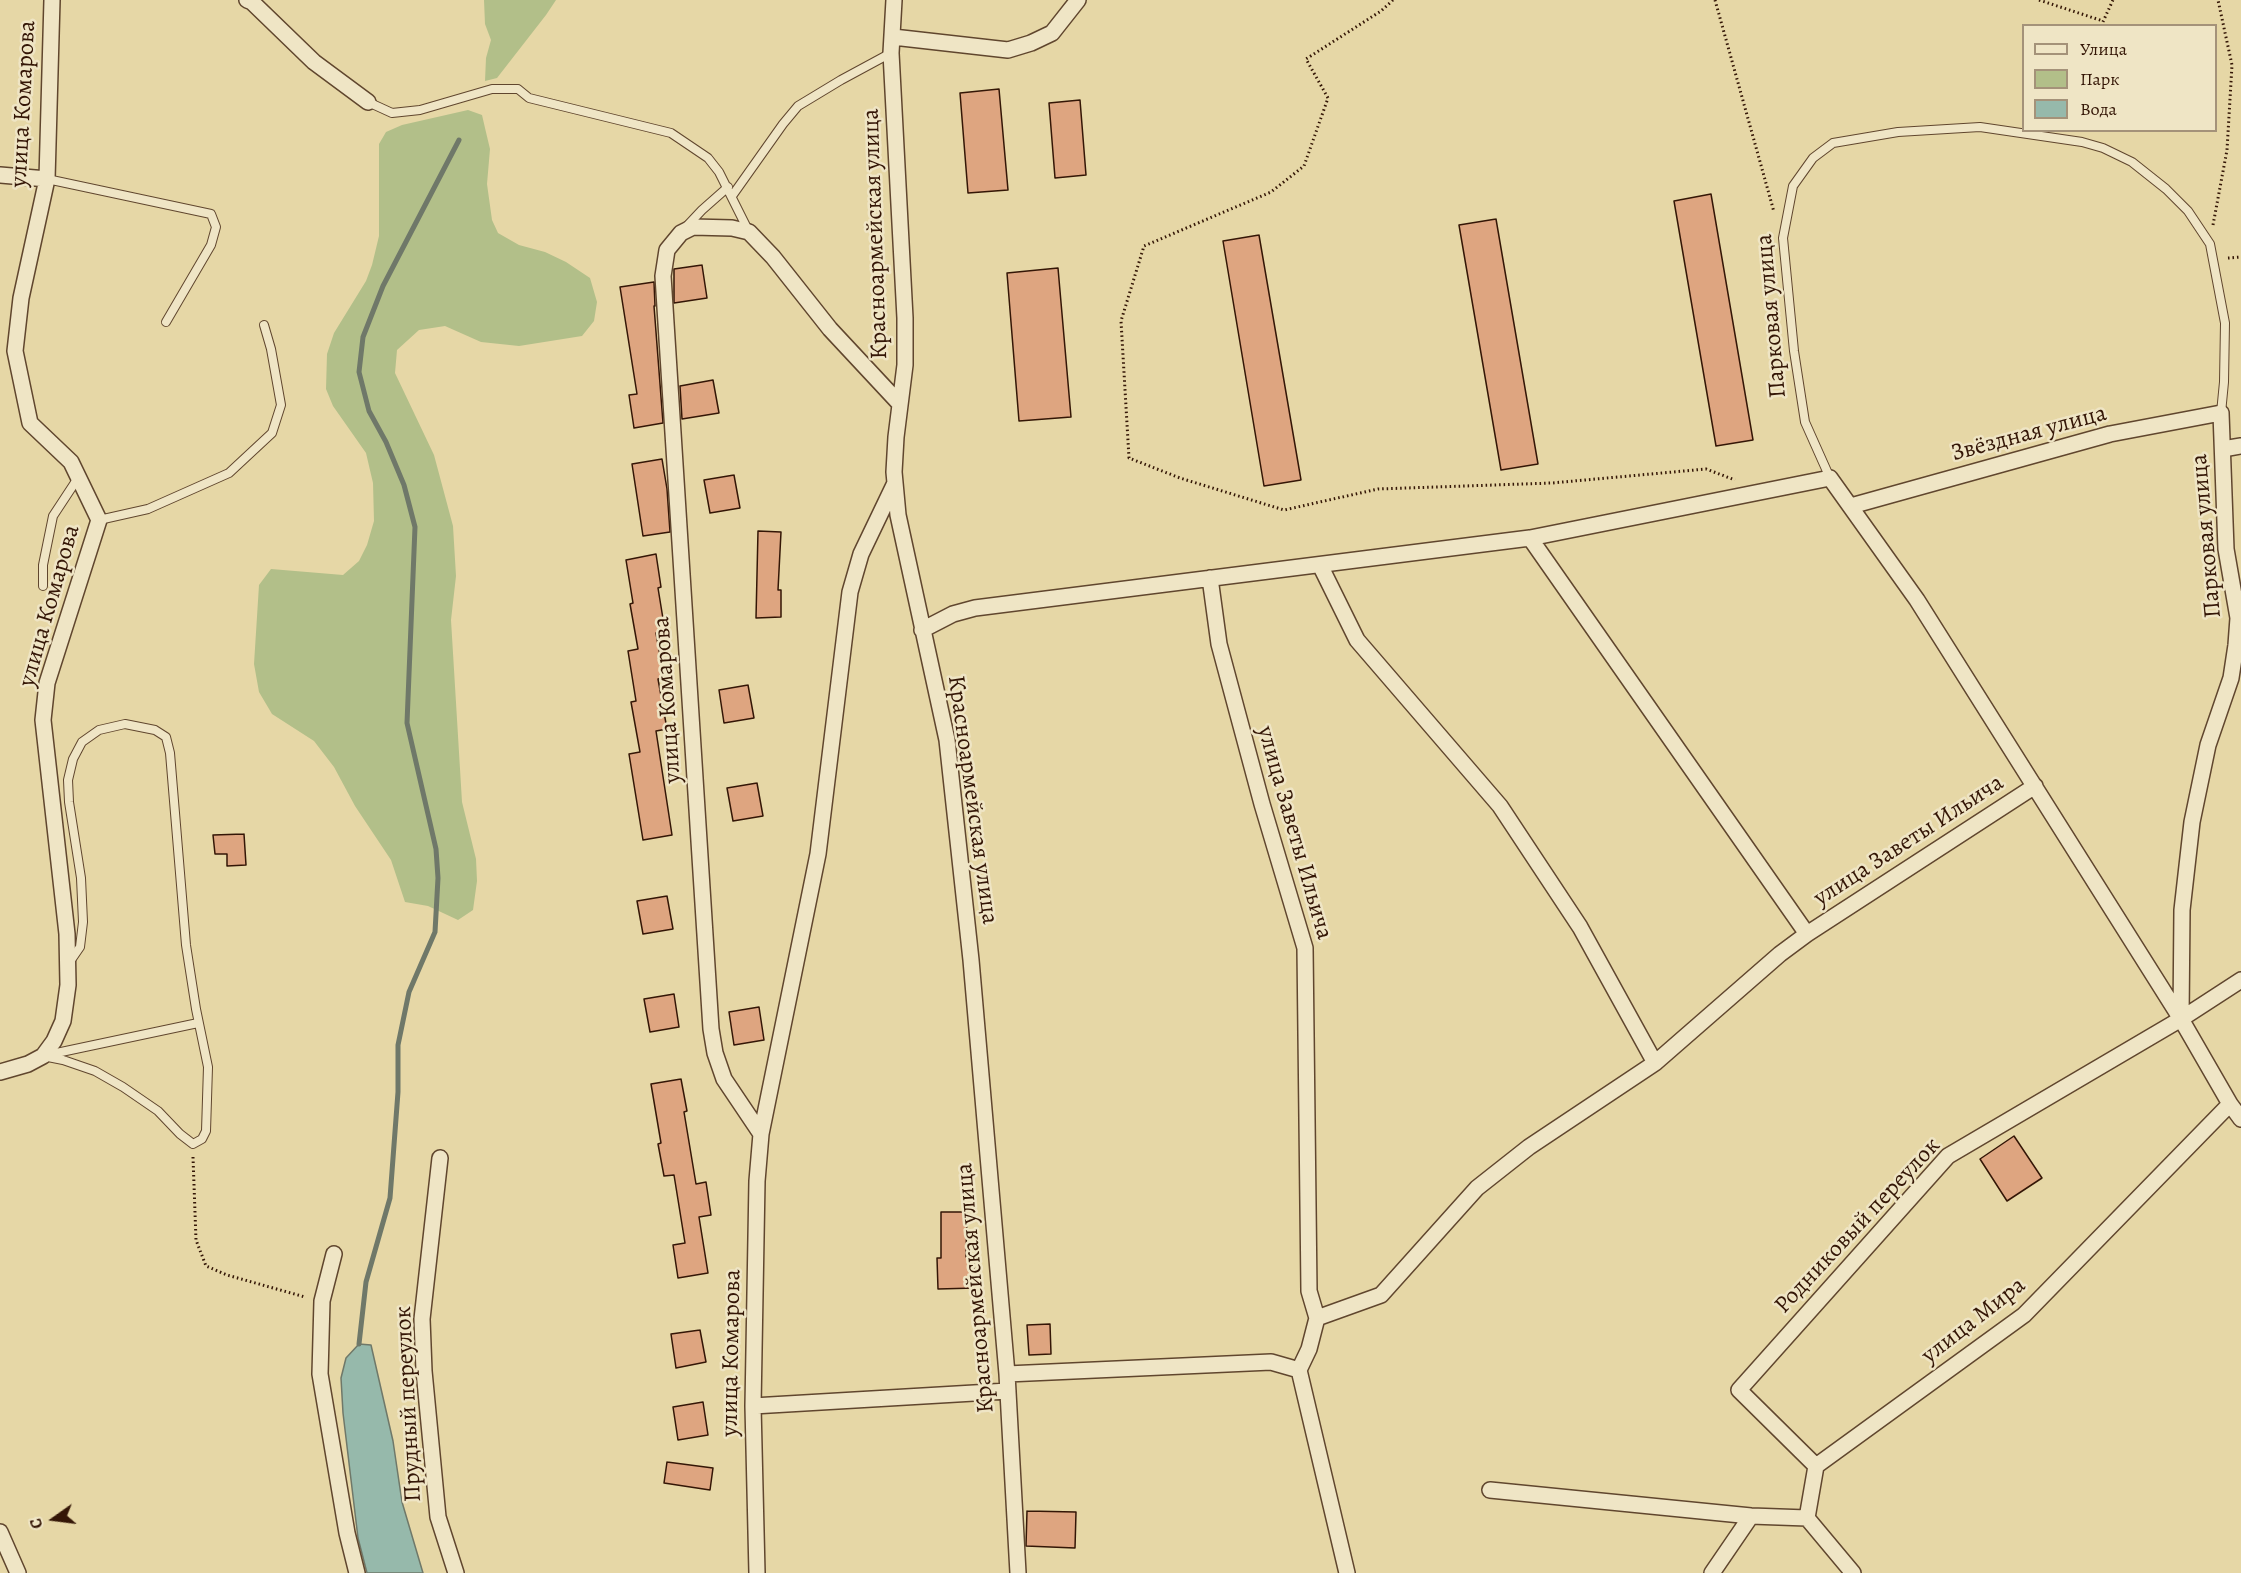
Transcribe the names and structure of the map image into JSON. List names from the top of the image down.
{
  "streets": {
    "street": [
      "улица Комарова",
      "Красноармейская улица",
      "Парковая улица",
      "Звёздная улица",
      "улица Заветы Ильича",
      "Родниковый переулок",
      "улица Мира",
      "Прудный переулок"
    ]
  },
  "crossings": [
    ["улица Комарова", "Красноармейская улица"],
    ["Парковая улица", "Звёздная улица"],
    ["Парковая улица", "улица Заветы Ильича"],
    ["Парковая улица", "Родниковый переулок"],
    ["Парковая улица", "улица Мира"],
    ["Родниковый переулок", "улица Мира"]
  ],
  "legend": ["Улица", "Парк", "Вода"],
  "north": "left"
}
